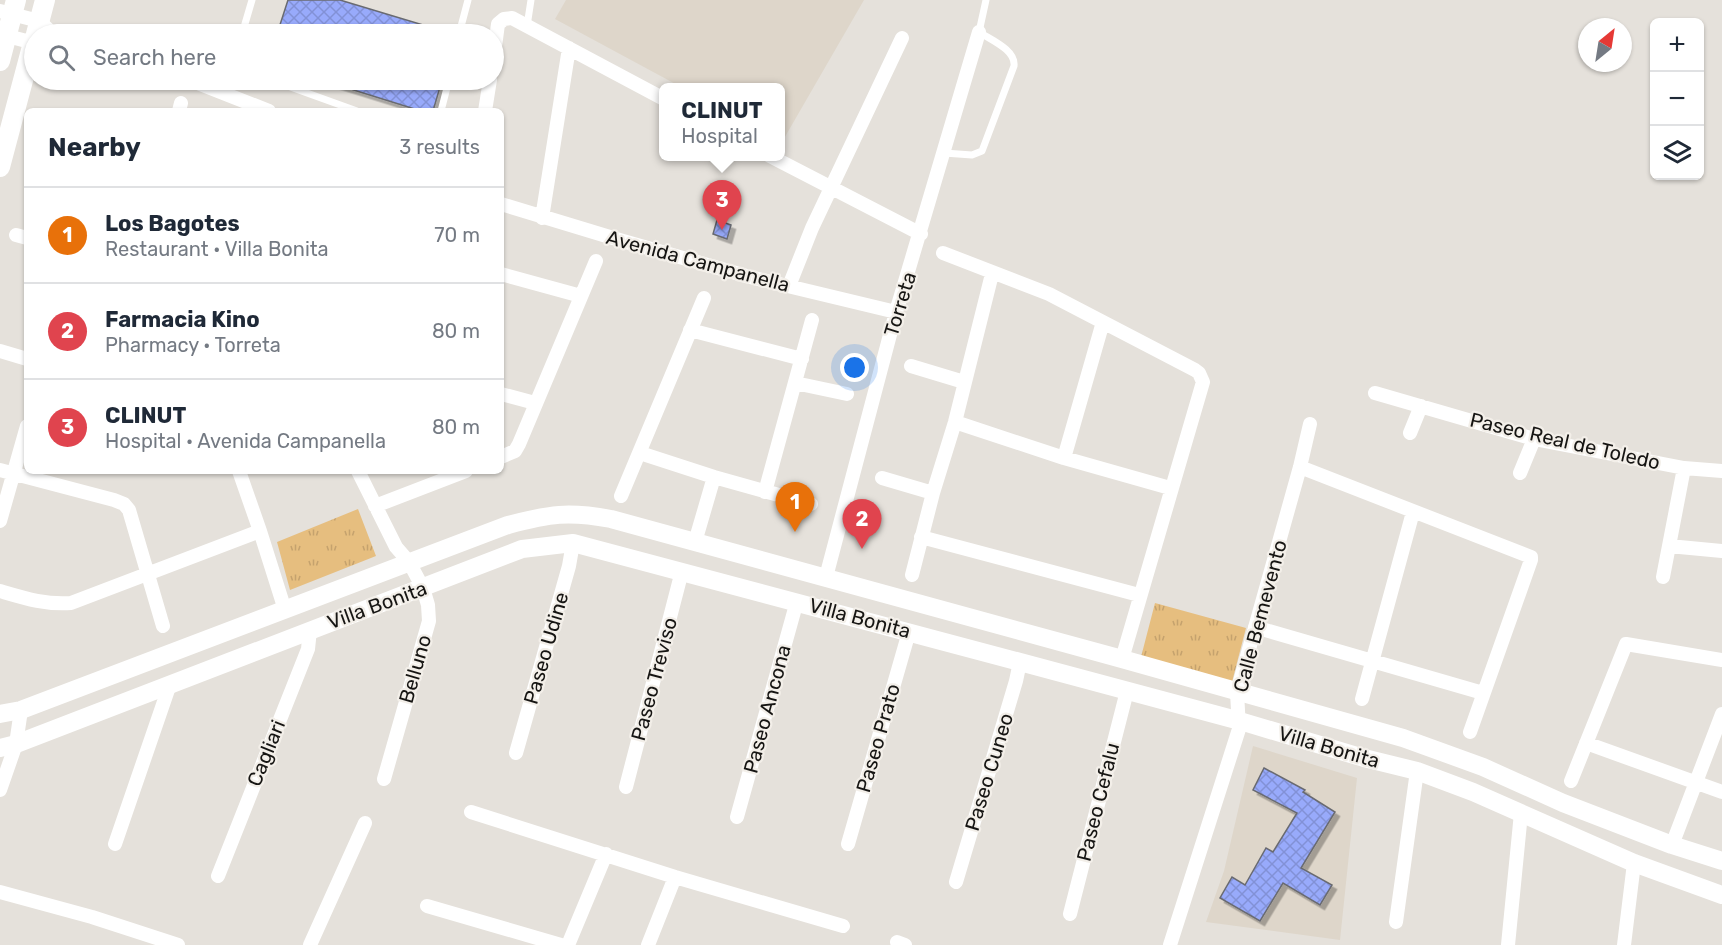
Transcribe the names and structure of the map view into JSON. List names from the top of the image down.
{
  "streets": {
    "street": [
      "Avenida Campanella",
      "Torreta",
      "Paseo Real de Toledo",
      "Villa Bonita",
      "Calle Bemevento",
      "Paseo Udine",
      "Belluno",
      "Paseo Treviso",
      "Paseo Ancona",
      "Paseo Prato",
      "Cagliari",
      "Paseo Cuneo",
      "Paseo Cefalu"
    ]
  },
  "crossings": [
    ["Avenida Campanella", "Torreta"],
    ["Torreta", "Villa Bonita"],
    ["Villa Bonita", "Calle Bemevento"],
    ["Villa Bonita", "Paseo Udine"],
    ["Villa Bonita", "Belluno"],
    ["Villa Bonita", "Paseo Treviso"],
    ["Villa Bonita", "Paseo Ancona"],
    ["Villa Bonita", "Paseo Prato"],
    ["Villa Bonita", "Cagliari"],
    ["Villa Bonita", "Paseo Cuneo"],
    ["Villa Bonita", "Paseo Cefalu"]
  ],
  "north": "top right",
  "page": {
    "map_buttons": ["+", "−"],
    "search": "Search here",
    "popup": ["CLINUT", "Hospital"],
    "heading": ["Nearby", "3 results"],
    "pins": ["3", "1", "2"],
    "list": [
      {
        "mark": "1",
        "name": "Los Bagotes",
        "note": "Restaurant · Villa Bonita",
        "value": "70 m"
      },
      {
        "mark": "2",
        "name": "Farmacia Kino",
        "note": "Pharmacy · Torreta",
        "value": "80 m"
      },
      {
        "mark": "3",
        "name": "CLINUT",
        "note": "Hospital · Avenida Campanella",
        "value": "80 m"
      }
    ]
  }
}
